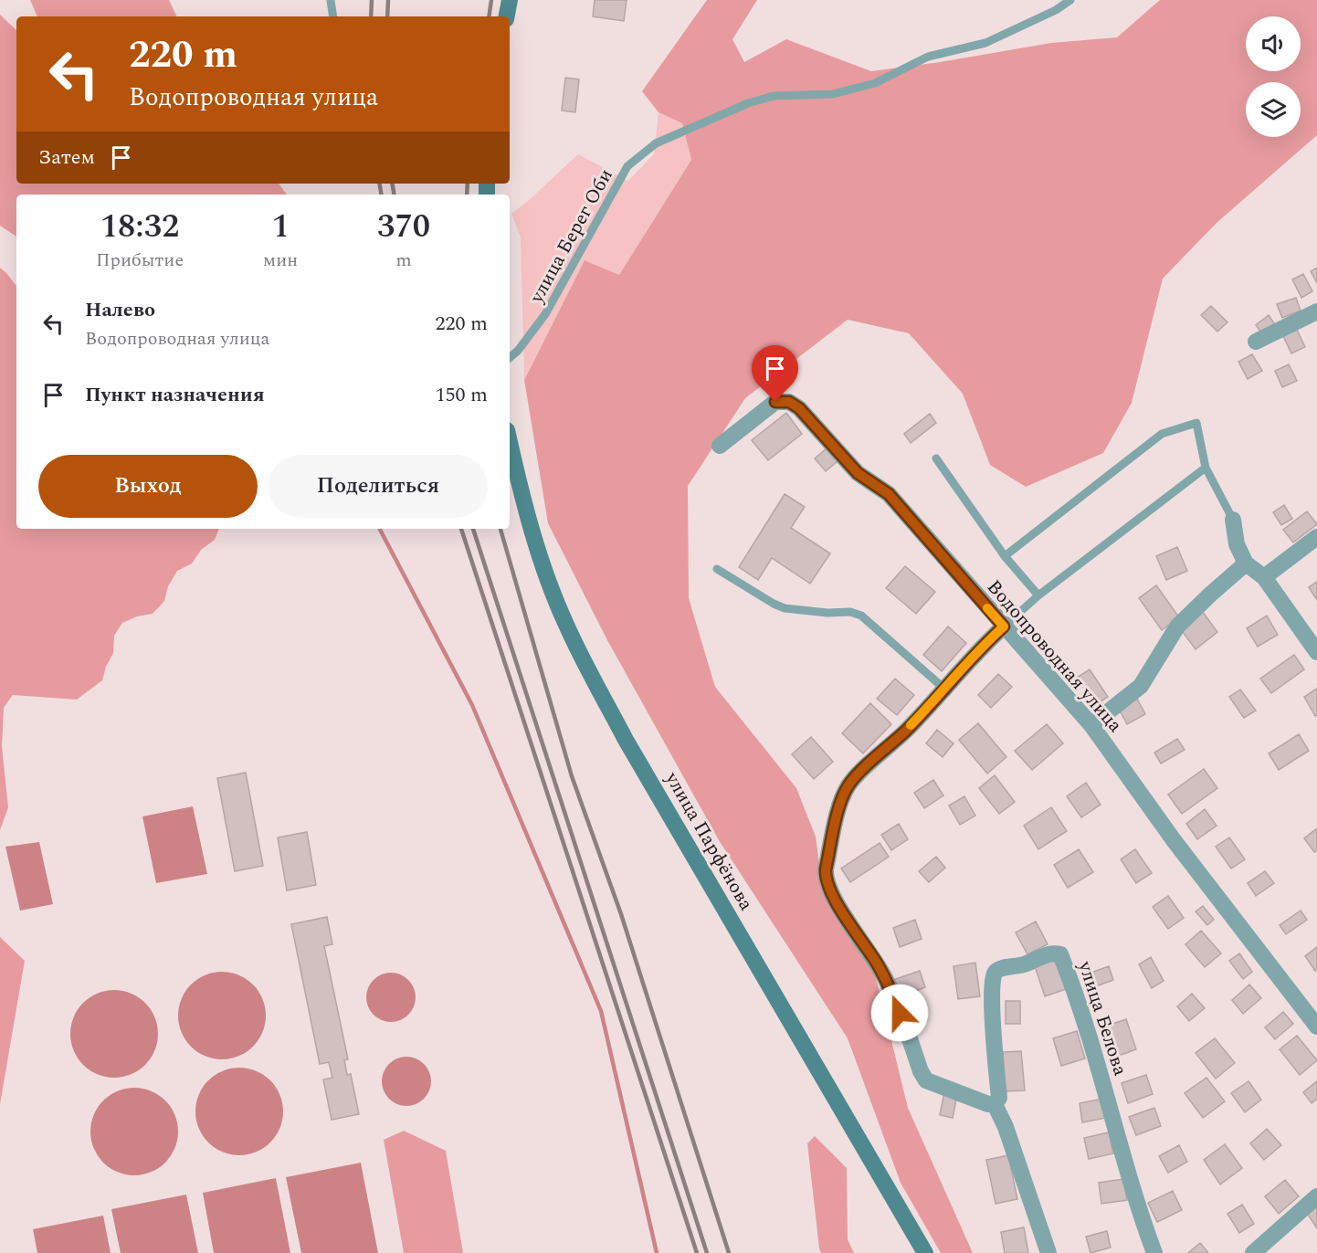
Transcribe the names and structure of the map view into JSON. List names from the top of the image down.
{
  "streets": {
    "main road": ["улица Парфёнова"],
    "street": ["Водопроводная улица", "улица Белова"],
    "lane": ["улица Берег Оби"]
  },
  "page": {
    "turn": ["220 m", "Водопроводная улица"],
    "then": "Затем",
    "eta": [
      "18:32",
      "Прибытие",
      "1",
      "мин",
      "370",
      "m"
    ],
    "list": [
      {
        "name": "Налево",
        "note": "Водопроводная улица",
        "value": "220 m"
      },
      {
        "name": "Пункт назначения",
        "value": "150 m"
      }
    ],
    "buttons": ["Выход", "Поделиться"]
  }
}
